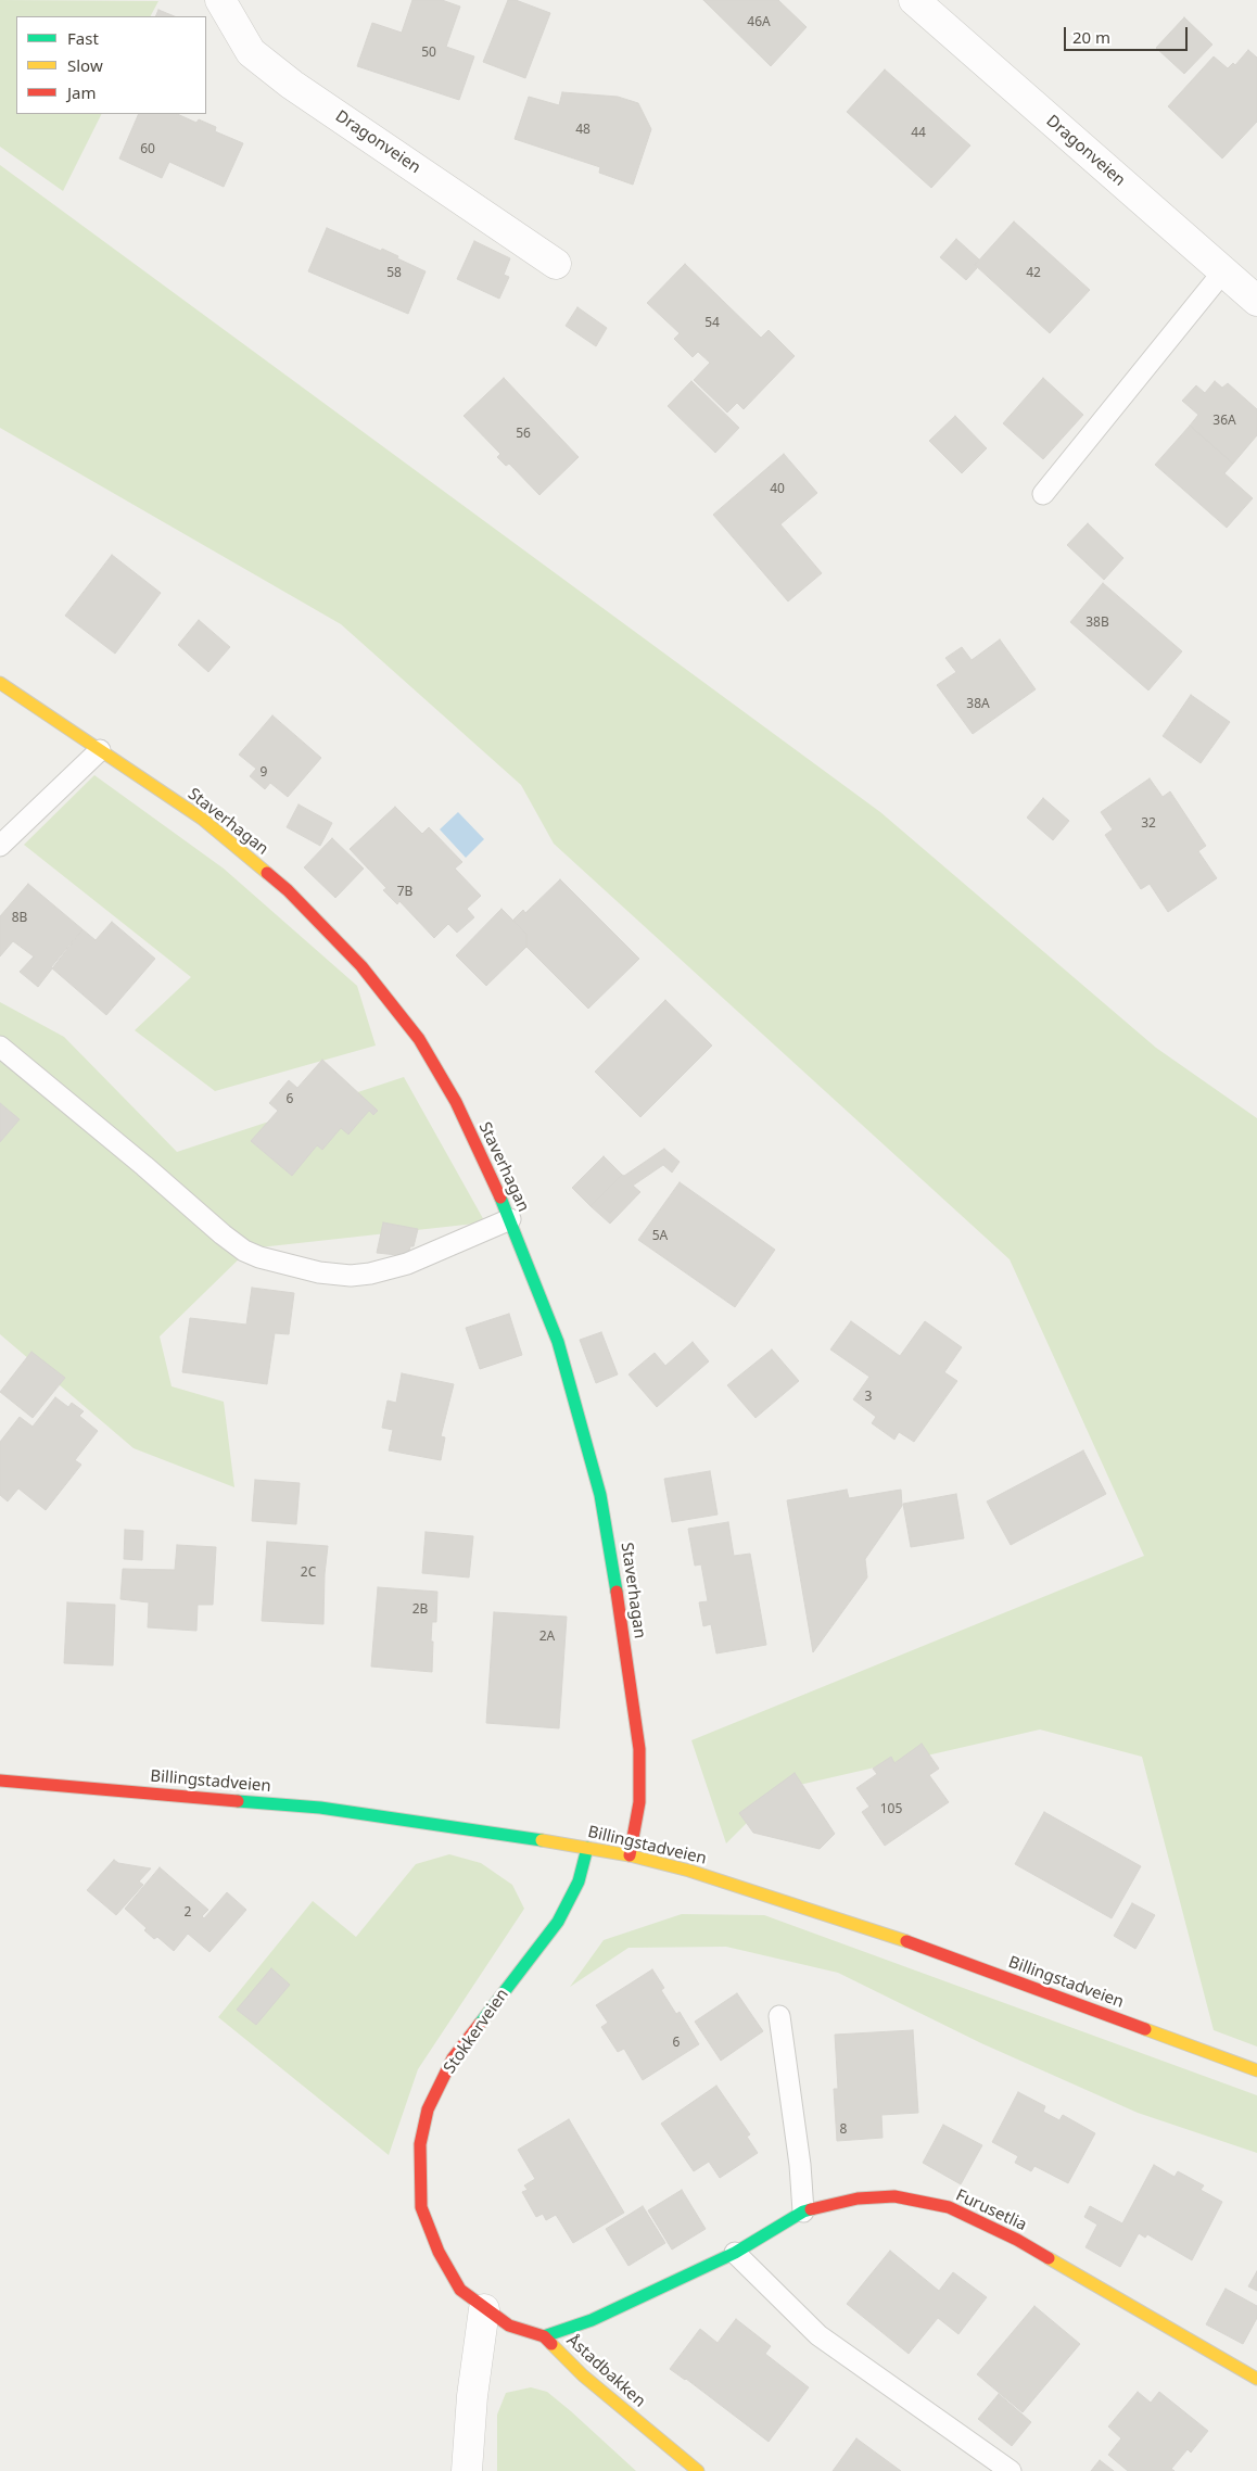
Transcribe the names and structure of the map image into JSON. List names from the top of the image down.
{
  "streets": {
    "street": [
      "Dragonveien",
      "Staverhagan",
      "Billingstadveien",
      "Stokkerveien",
      "Furusetlia",
      "Åstadbakken"
    ]
  },
  "crossings": [
    ["Staverhagan", "Billingstadveien"],
    ["Billingstadveien", "Stokkerveien"],
    ["Stokkerveien", "Åstadbakken"],
    ["Furusetlia", "Åstadbakken"]
  ],
  "house_numbers": [
    "46A",
    "50",
    "48",
    "44",
    "60",
    "58",
    "42",
    "54",
    "36A",
    "56",
    "40",
    "38B",
    "38A",
    "9",
    "32",
    "7B",
    "8B",
    "6",
    "5A",
    "3",
    "2C",
    "2B",
    "2A",
    "105",
    "2",
    "6",
    "8"
  ],
  "legend": ["Fast", "Slow", "Jam"],
  "scale_bar": "20 m"
}
